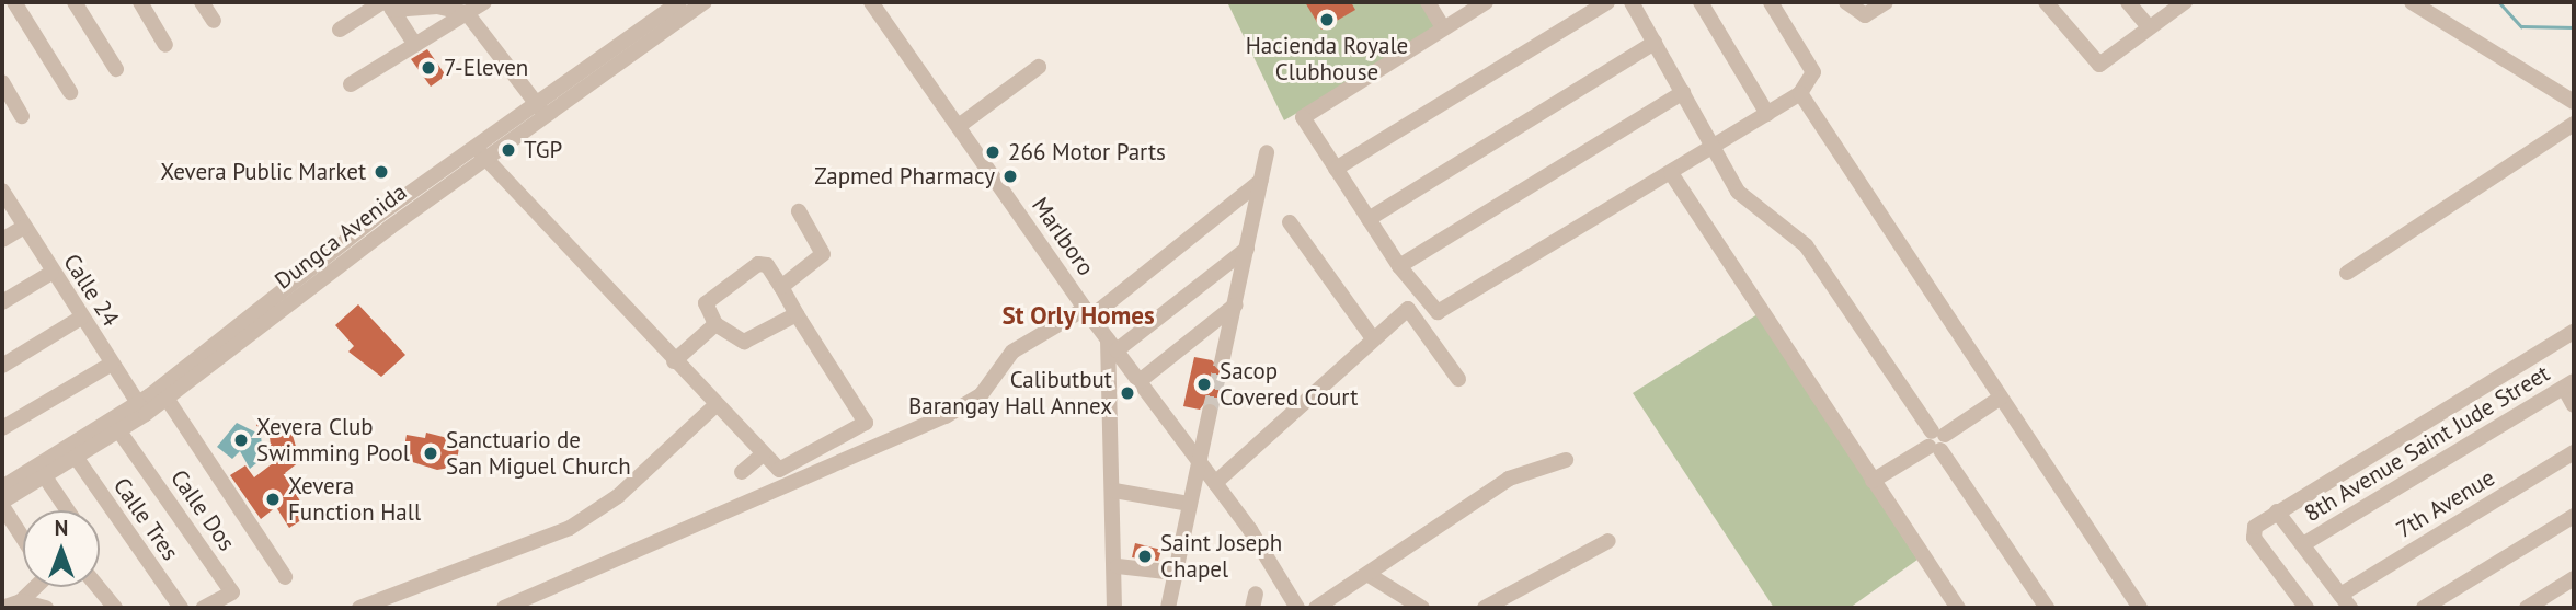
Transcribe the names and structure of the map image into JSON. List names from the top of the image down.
{
  "streets": {
    "street": [
      "Dungca Avenida",
      "Marlboro",
      "Calle 24",
      "8th Avenue Saint Jude Street",
      "7th Avenue",
      "Calle Dos",
      "Calle Tres"
    ]
  },
  "crossings": [
    ["Dungca Avenida", "Calle 24"],
    ["Dungca Avenida", "Calle Dos"],
    ["Dungca Avenida", "Calle Tres"]
  ],
  "districts": ["St Orly Homes"],
  "places": [
    "Hacienda Royale Clubhouse",
    "7-Eleven",
    "TGP",
    "266 Motor Parts",
    "Xevera Public Market",
    "Zapmed Pharmacy",
    "Sacop Covered Court",
    "Calibutbut Barangay Hall Annex",
    "Xevera Club Swimming Pool",
    "Sanctuario de San Miguel Church",
    "Xevera Function Hall",
    "Saint Joseph Chapel"
  ],
  "north": "top"
}
